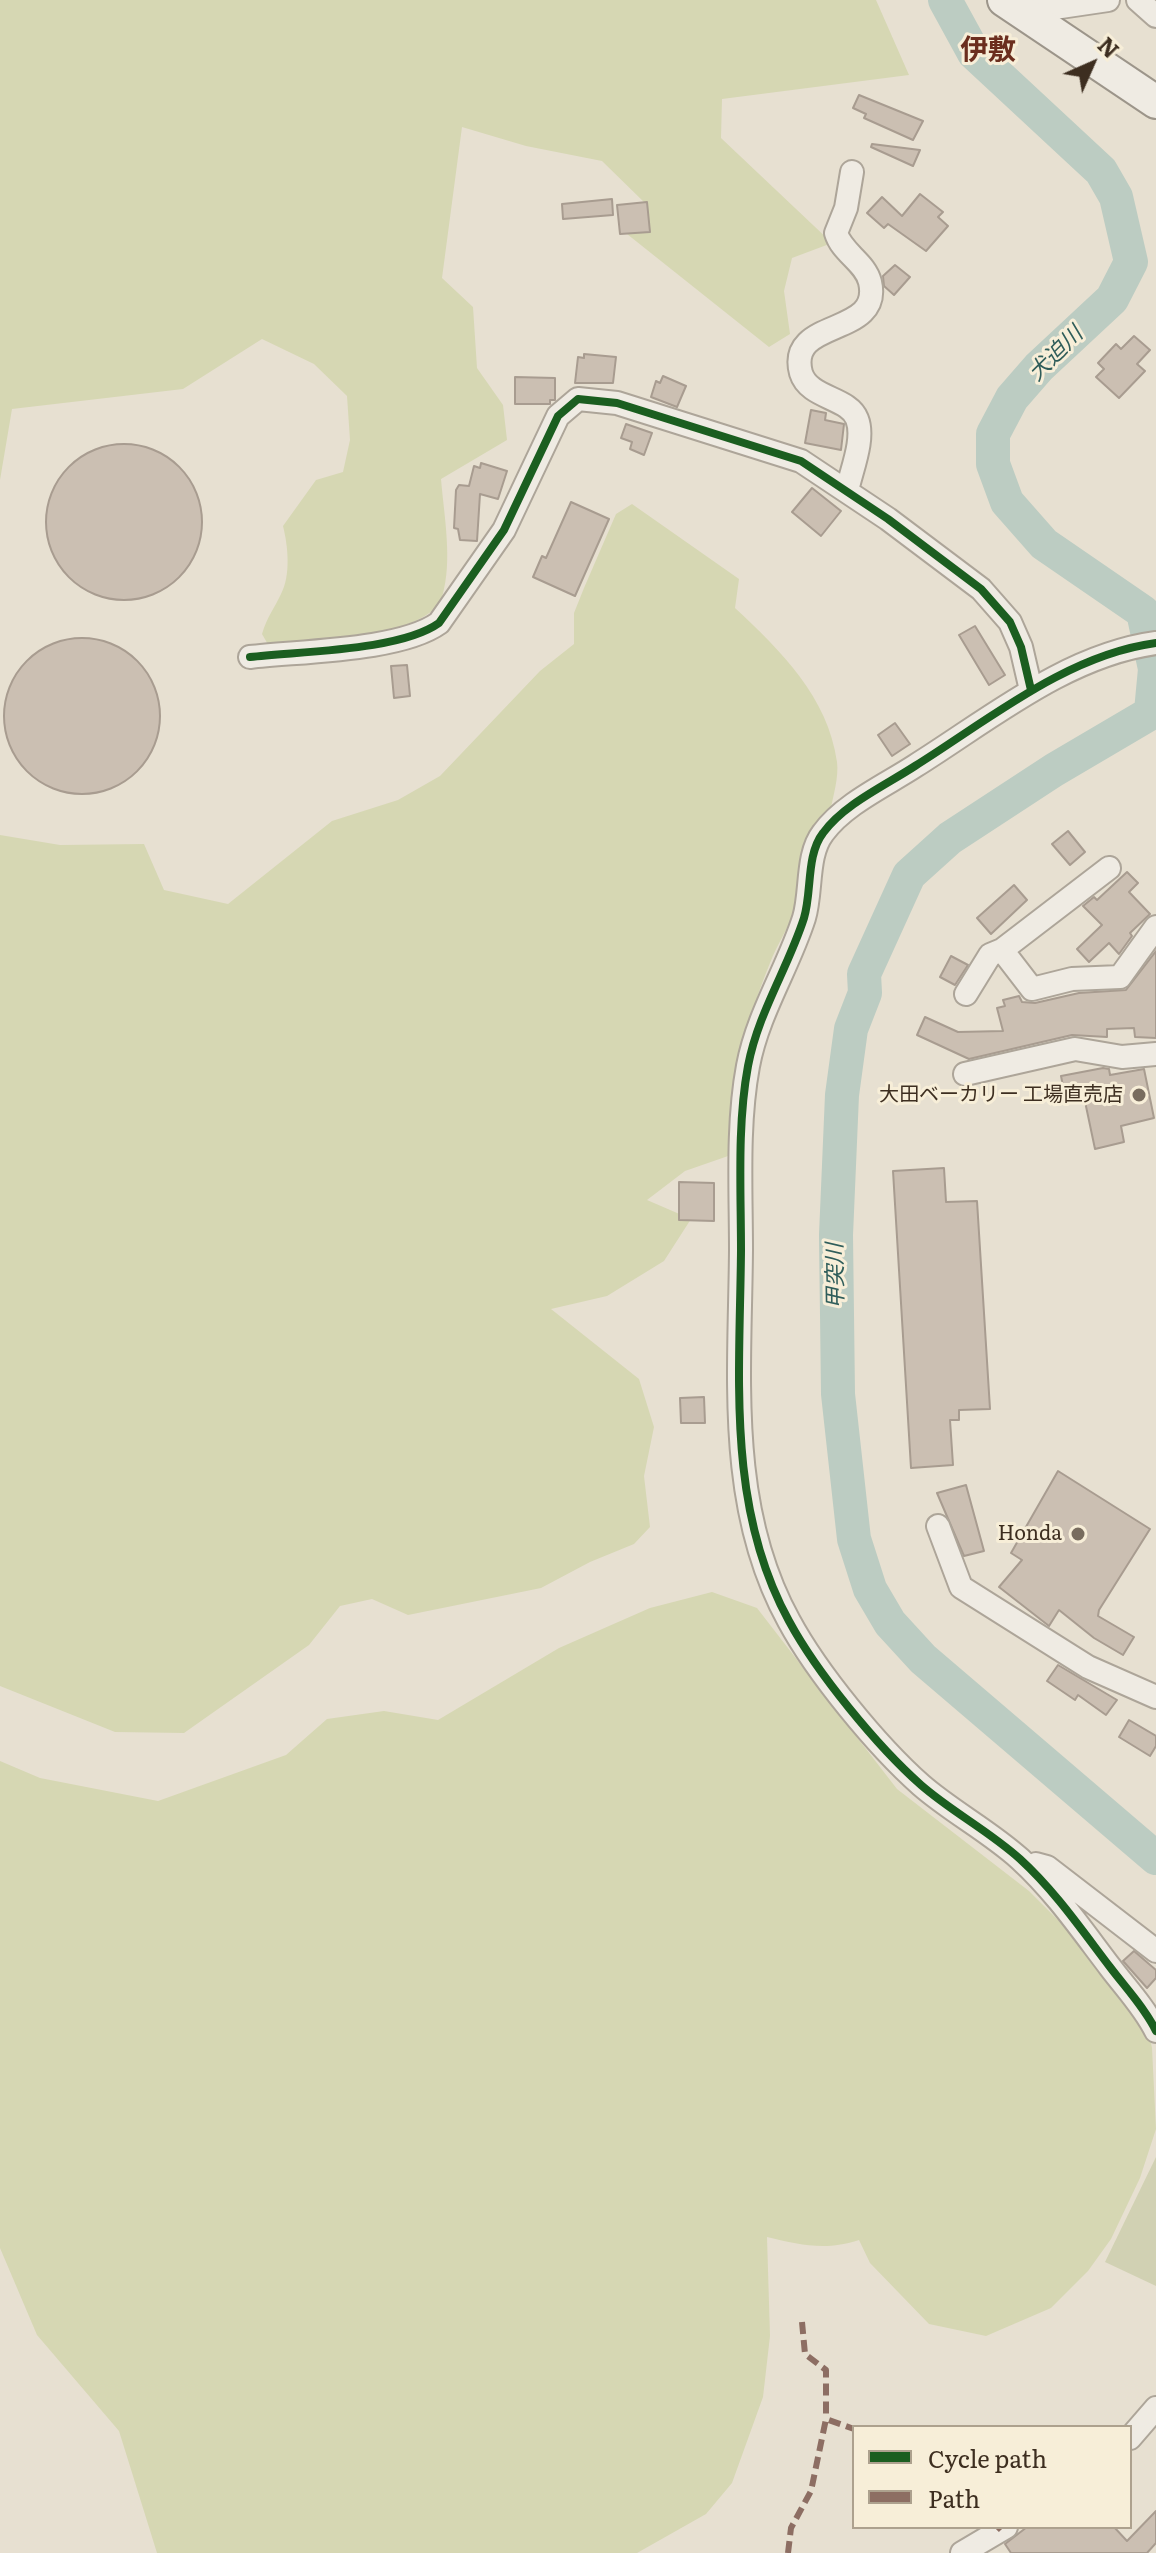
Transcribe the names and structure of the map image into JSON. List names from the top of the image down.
{
  "districts": ["伊敷"],
  "water": ["犬迫川", "甲突川"],
  "places": ["大田ベーカリー 工場直売店", "Honda"],
  "legend": ["Cycle path", "Path"],
  "north": "top right"
}
